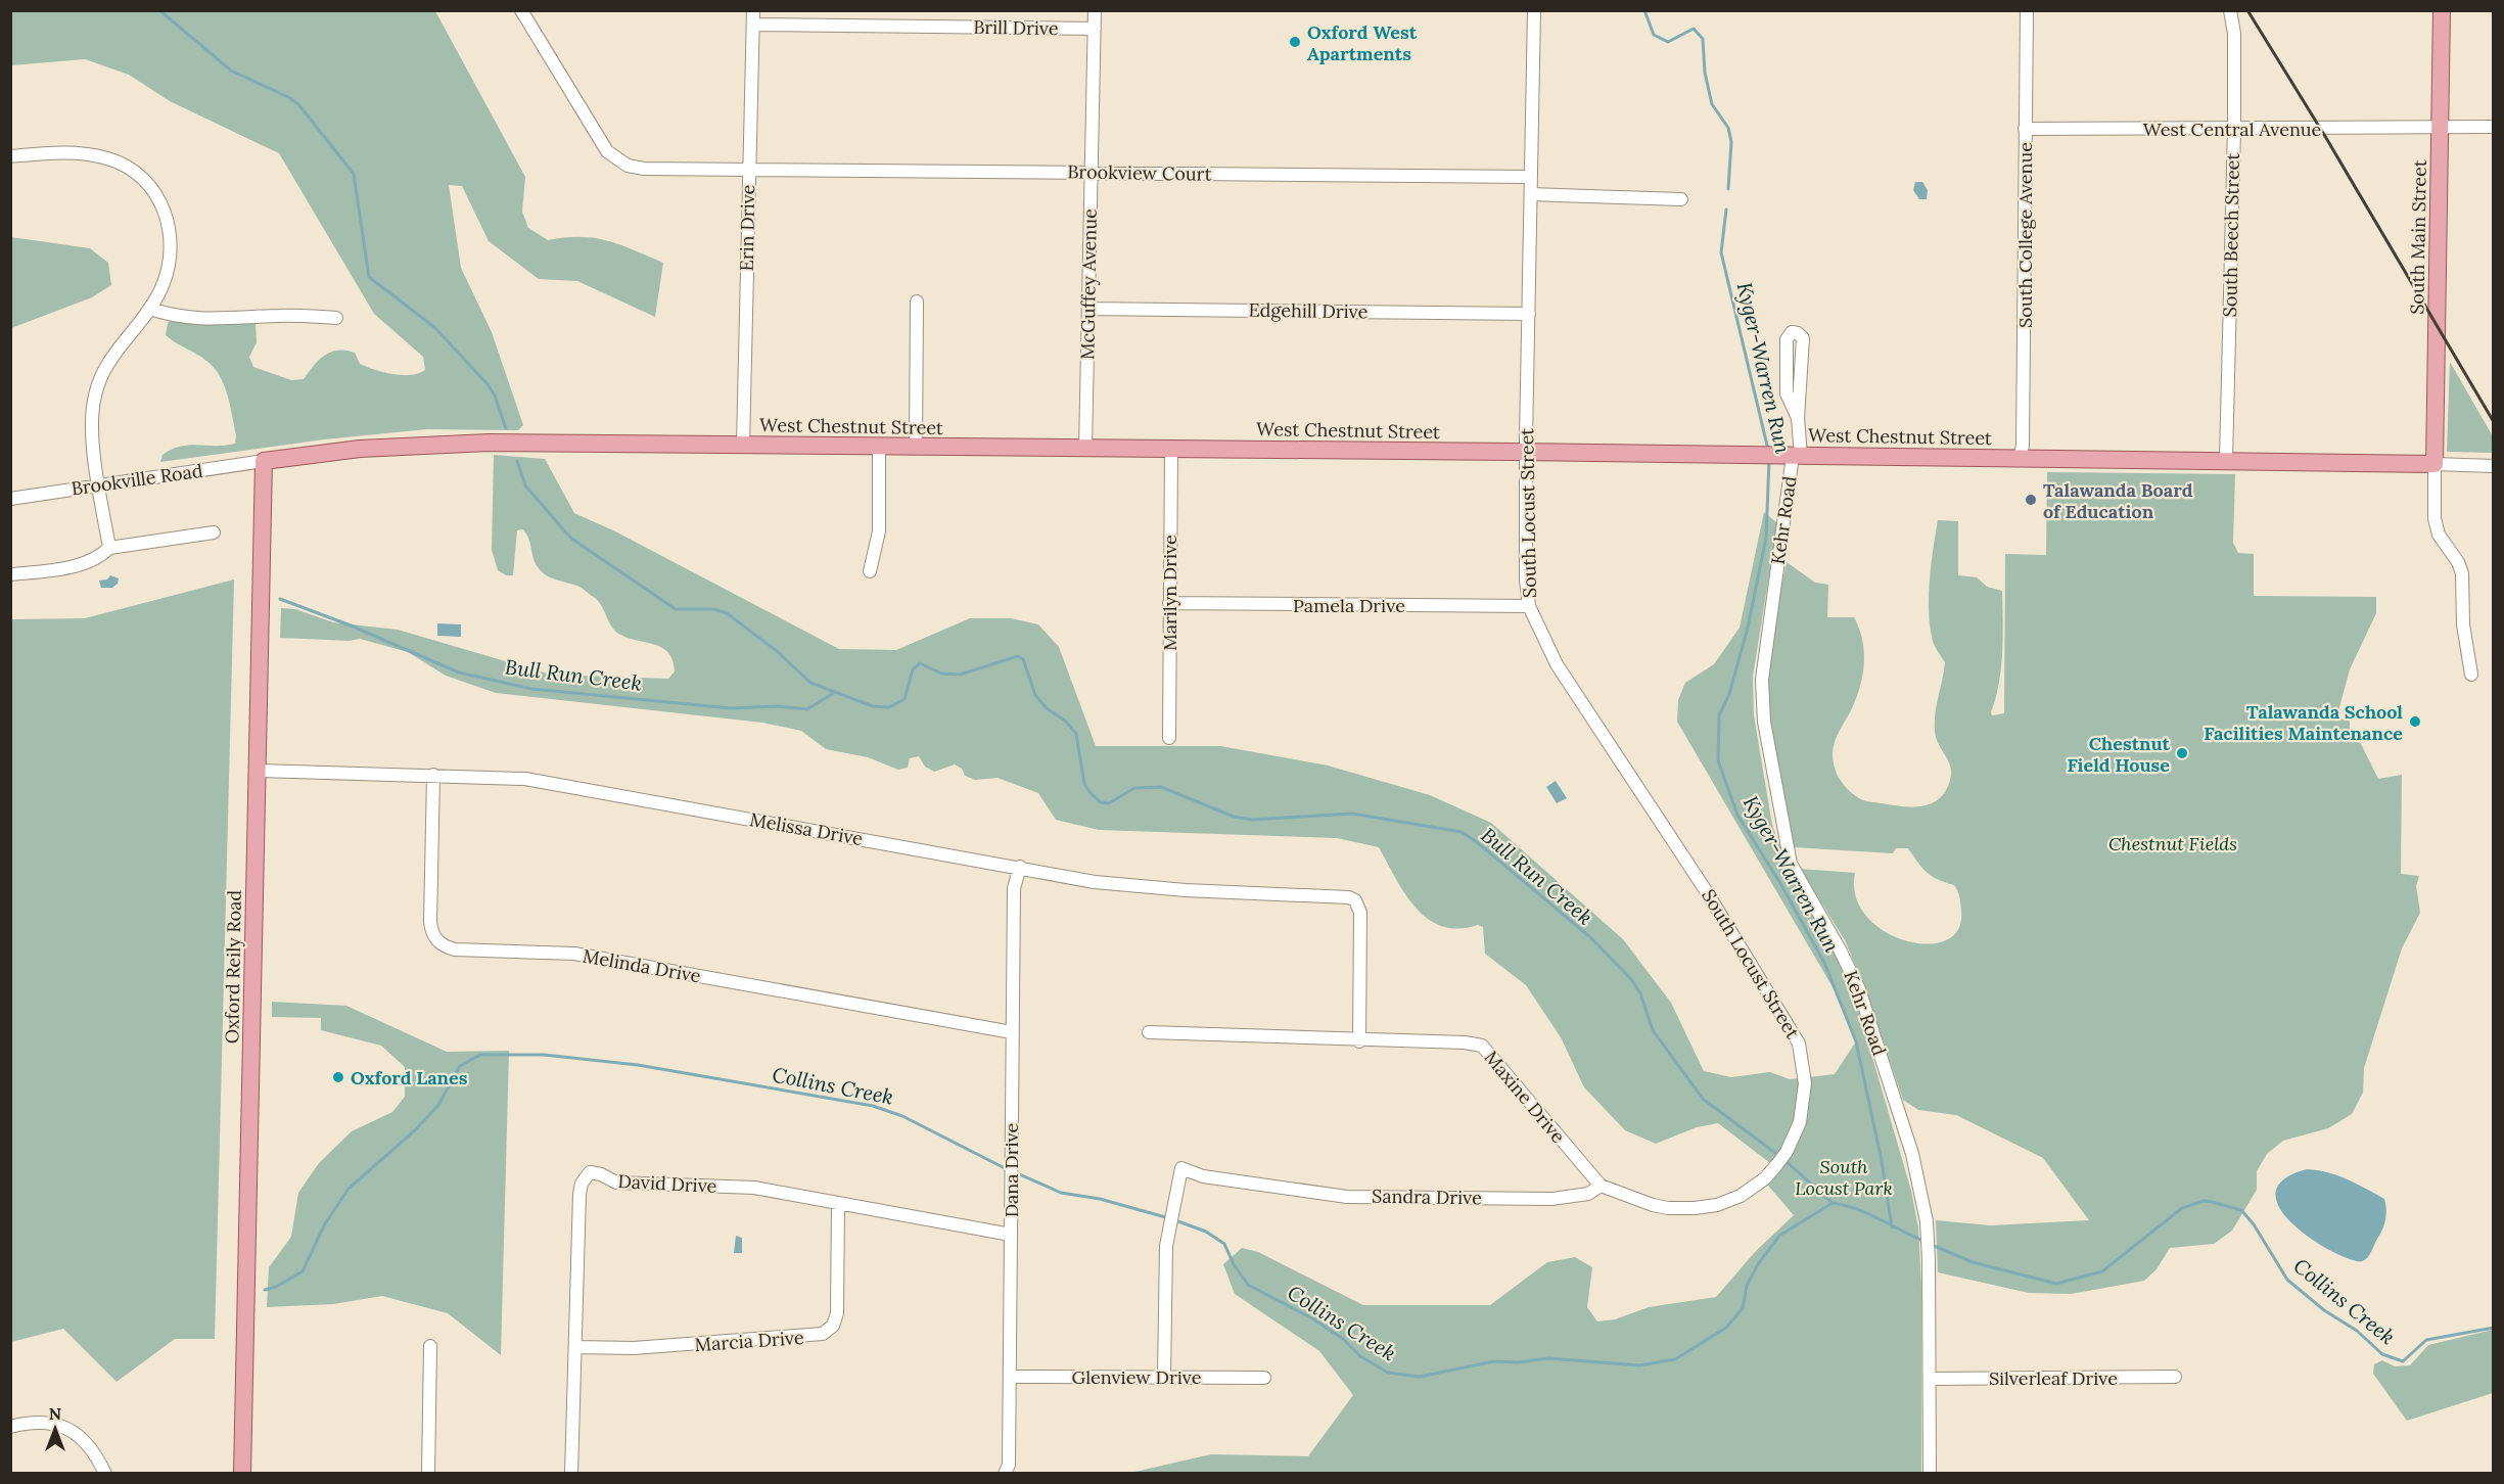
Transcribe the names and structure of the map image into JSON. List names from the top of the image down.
{
  "streets": {
    "main road": ["South Main Street", "West Chestnut Street", "Oxford Reily Road"],
    "street": [
      "Brill Drive",
      "West Central Avenue",
      "Brookview Court",
      "Erin Drive",
      "South College Avenue",
      "South Beech Street",
      "McGuffey Avenue",
      "Edgehill Drive",
      "Brookville Road",
      "South Locust Street",
      "Kehr Road",
      "Marilyn Drive",
      "Pamela Drive",
      "Melissa Drive",
      "Melinda Drive",
      "Maxine Drive",
      "Dana Drive",
      "David Drive",
      "Sandra Drive",
      "Marcia Drive",
      "Glenview Drive",
      "Silverleaf Drive"
    ]
  },
  "crossings": [
    ["Brill Drive", "Erin Drive"],
    ["Brill Drive", "McGuffey Avenue"],
    ["West Central Avenue", "South College Avenue"],
    ["West Central Avenue", "South Beech Street"],
    ["West Central Avenue", "South Main Street"],
    ["Brookview Court", "Erin Drive"],
    ["Brookview Court", "McGuffey Avenue"],
    ["Brookview Court", "South Locust Street"],
    ["Erin Drive", "West Chestnut Street"],
    ["South College Avenue", "West Chestnut Street"],
    ["South Beech Street", "West Chestnut Street"],
    ["South Main Street", "West Chestnut Street"],
    ["McGuffey Avenue", "Edgehill Drive"],
    ["McGuffey Avenue", "West Chestnut Street"],
    ["Edgehill Drive", "South Locust Street"],
    ["West Chestnut Street", "Brookville Road"],
    ["West Chestnut Street", "South Locust Street"],
    ["West Chestnut Street", "Kehr Road"],
    ["West Chestnut Street", "Marilyn Drive"],
    ["West Chestnut Street", "Oxford Reily Road"],
    ["Brookville Road", "Oxford Reily Road"],
    ["South Locust Street", "Pamela Drive"],
    ["South Locust Street", "Maxine Drive"],
    ["South Locust Street", "Sandra Drive"],
    ["Kehr Road", "Silverleaf Drive"],
    ["Marilyn Drive", "Pamela Drive"],
    ["Melissa Drive", "Melinda Drive"],
    ["Melissa Drive", "Oxford Reily Road"],
    ["Melissa Drive", "Maxine Drive"],
    ["Melissa Drive", "Dana Drive"],
    ["Melinda Drive", "Dana Drive"],
    ["Maxine Drive", "Sandra Drive"],
    ["Dana Drive", "David Drive"],
    ["Dana Drive", "Glenview Drive"],
    ["David Drive", "Marcia Drive"],
    ["Sandra Drive", "Glenview Drive"]
  ],
  "water": ["Kyger-Warren Run", "Bull Run Creek", "Collins Creek"],
  "parks": ["Chestnut Fields", "South Locust Park"],
  "places": [
    "Oxford West Apartments",
    "Talawanda Board of Education",
    "Talawanda School Facilities Maintenance",
    "Chestnut Field House",
    "Oxford Lanes"
  ],
  "north": "top"
}
